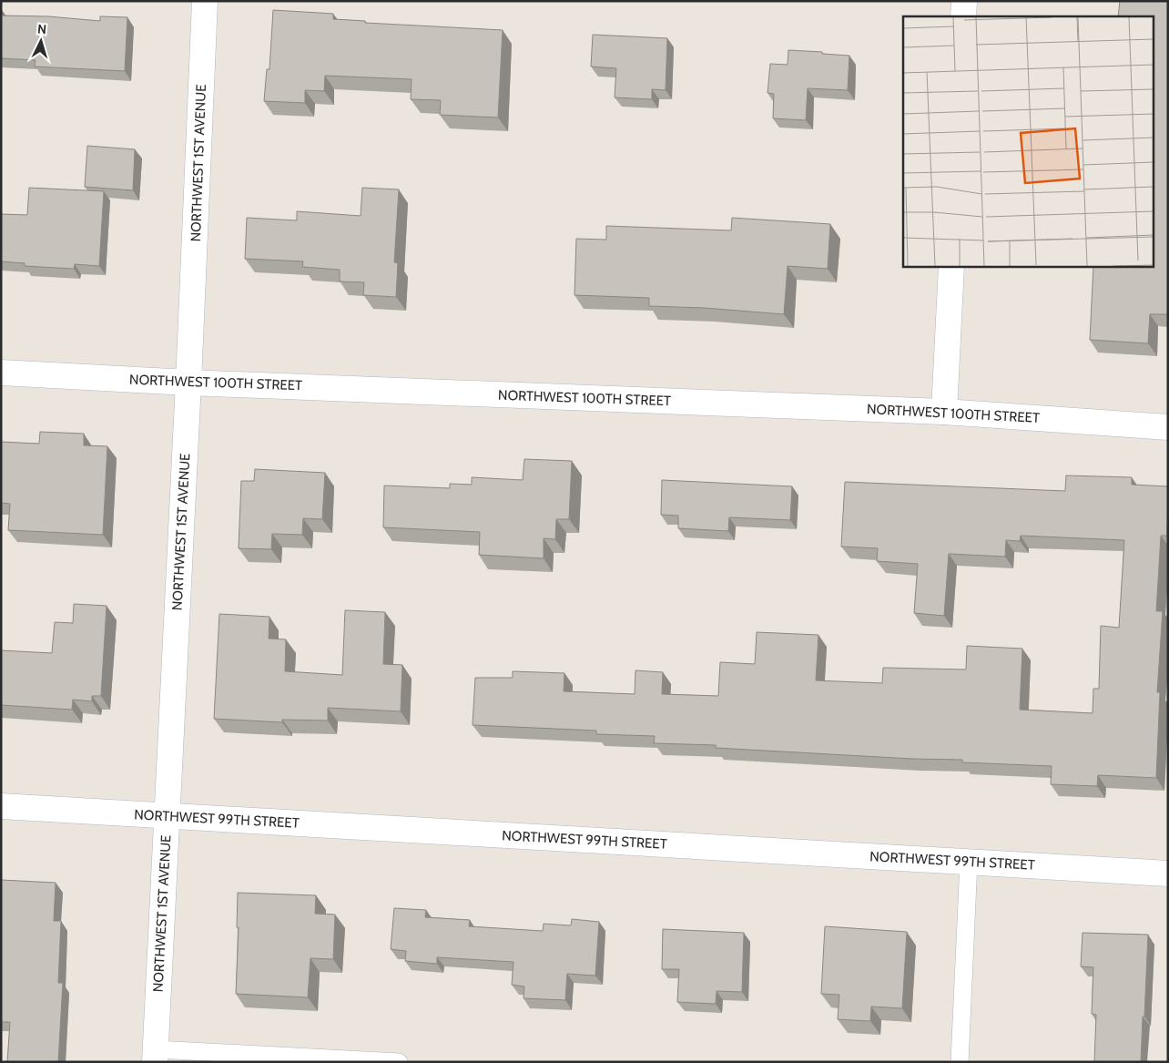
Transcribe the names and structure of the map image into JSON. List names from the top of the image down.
{
  "streets": {
    "street": ["NORTHWEST 1ST AVENUE", "NORTHWEST 100TH STREET", "NORTHWEST 99TH STREET"]
  },
  "crossings": [
    ["NORTHWEST 1ST AVENUE", "NORTHWEST 100TH STREET"],
    ["NORTHWEST 1ST AVENUE", "NORTHWEST 99TH STREET"]
  ],
  "north": "top"
}
